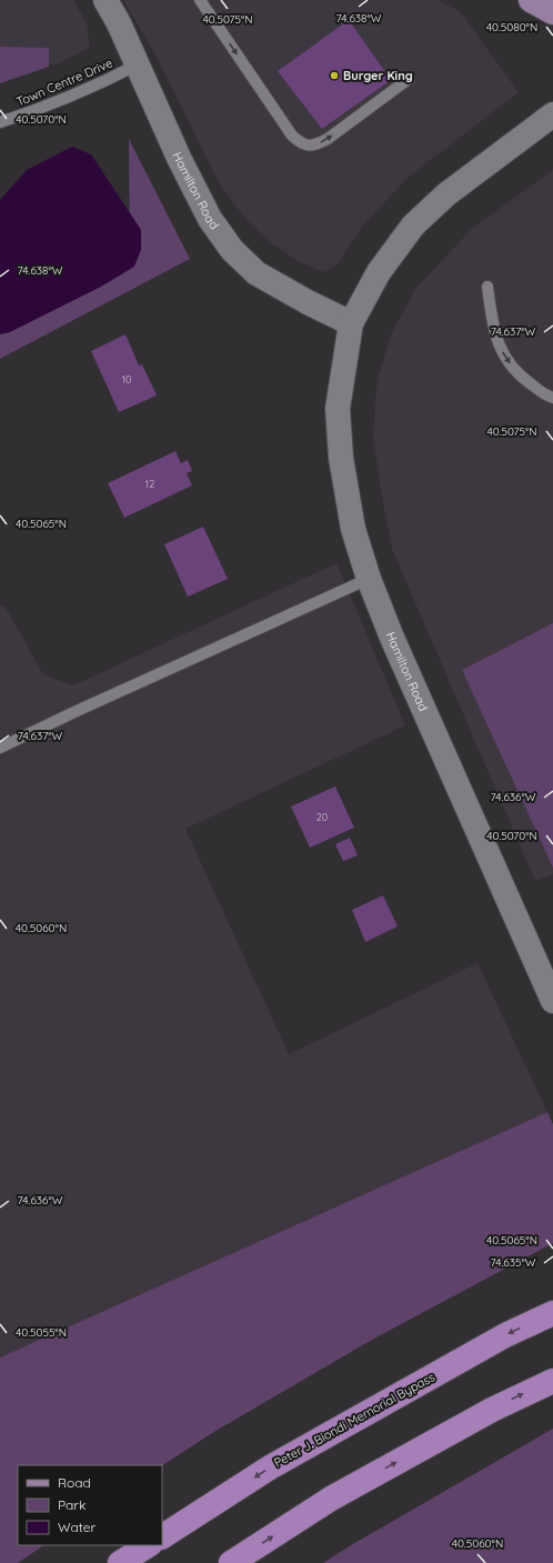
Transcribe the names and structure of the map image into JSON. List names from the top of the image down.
{
  "streets": {
    "highway": ["Peter J. Biondi Memorial Bypass"],
    "street": ["Hamilton Road"],
    "lane": ["Town Centre Drive"]
  },
  "crossings": [
    ["Town Centre Drive", "Hamilton Road"]
  ],
  "places": ["Burger King"],
  "house_numbers": ["10", "12", "20"],
  "legend": ["Road", "Park", "Water"],
  "coordinates": [
    "74.638°W",
    "40.5075°N",
    "40.5080°N",
    "40.5070°N",
    "74.637°W",
    "40.5065°N",
    "74.636°W",
    "40.5060°N",
    "74.635°W",
    "40.5055°N"
  ]
}
